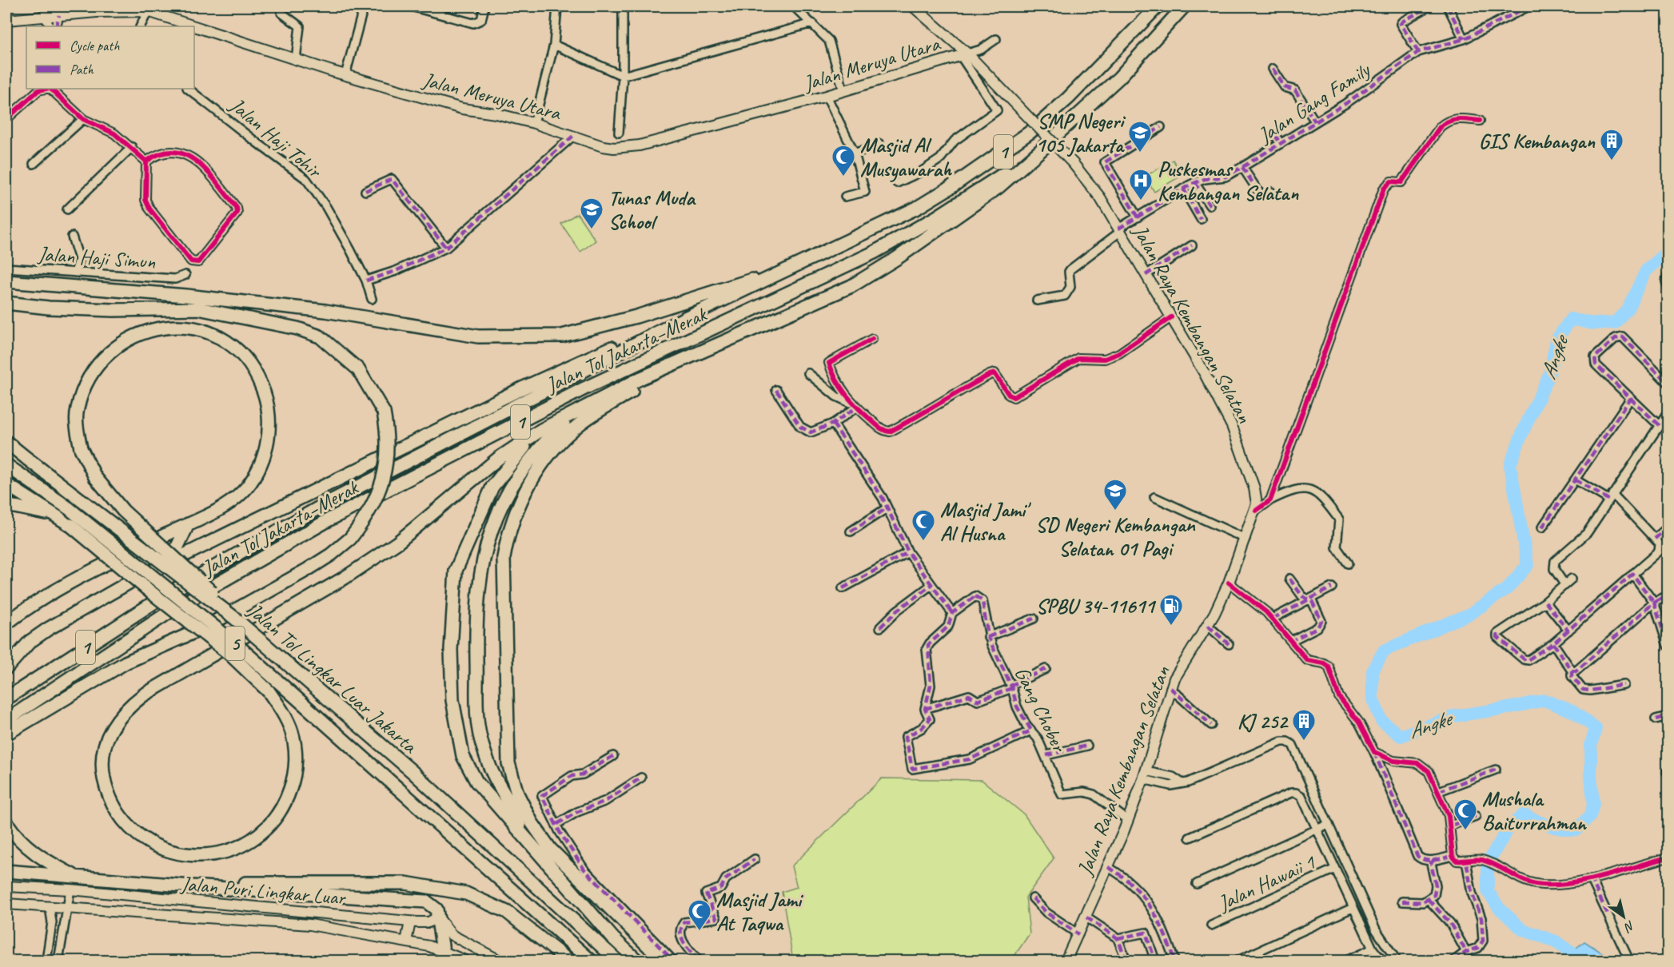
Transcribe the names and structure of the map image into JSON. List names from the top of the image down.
{
  "streets": {
    "highway": [
      "1",
      "Jalan Tol Jakarta–Merak",
      "5",
      "Jalan Tol Lingkar Luar Jakarta"
    ],
    "main road": ["Jalan Meruya Utara", "Jalan Raya Kembangan Selatan", "Jalan Puri Lingkar Luar"],
    "street": [
      "Jalan Gang Family",
      "Jalan Haji Tohir",
      "Jalan Haji Simun",
      "Gang Chober",
      "Jalan Hawaii 1"
    ]
  },
  "crossings": [
    ["Jalan Meruya Utara", "Jalan Raya Kembangan Selatan"],
    ["Jalan Gang Family", "Jalan Raya Kembangan Selatan"],
    ["Jalan Raya Kembangan Selatan", "Gang Chober"]
  ],
  "water": ["Angke"],
  "places": {
    "school or university": ["SMP Negeri 105 Jakarta", "Tunas Muda School", "SD Negeri Kembangan Selatan 01 Pagi"],
    "building": ["GIS Kembangan", "KJ 252"],
    "mosque": [
      "Masjid Al Musyawarah",
      "Masjid Jami' Al Husna",
      "Mushala Baiturrahman",
      "Masjid Jami At Taqwa"
    ],
    "hospital": ["Puskesmas Kembangan Selatan"],
    "fuel station": ["SPBU 34-11611"]
  },
  "legend": ["Cycle path", "Path"],
  "north": "bottom right"
}
